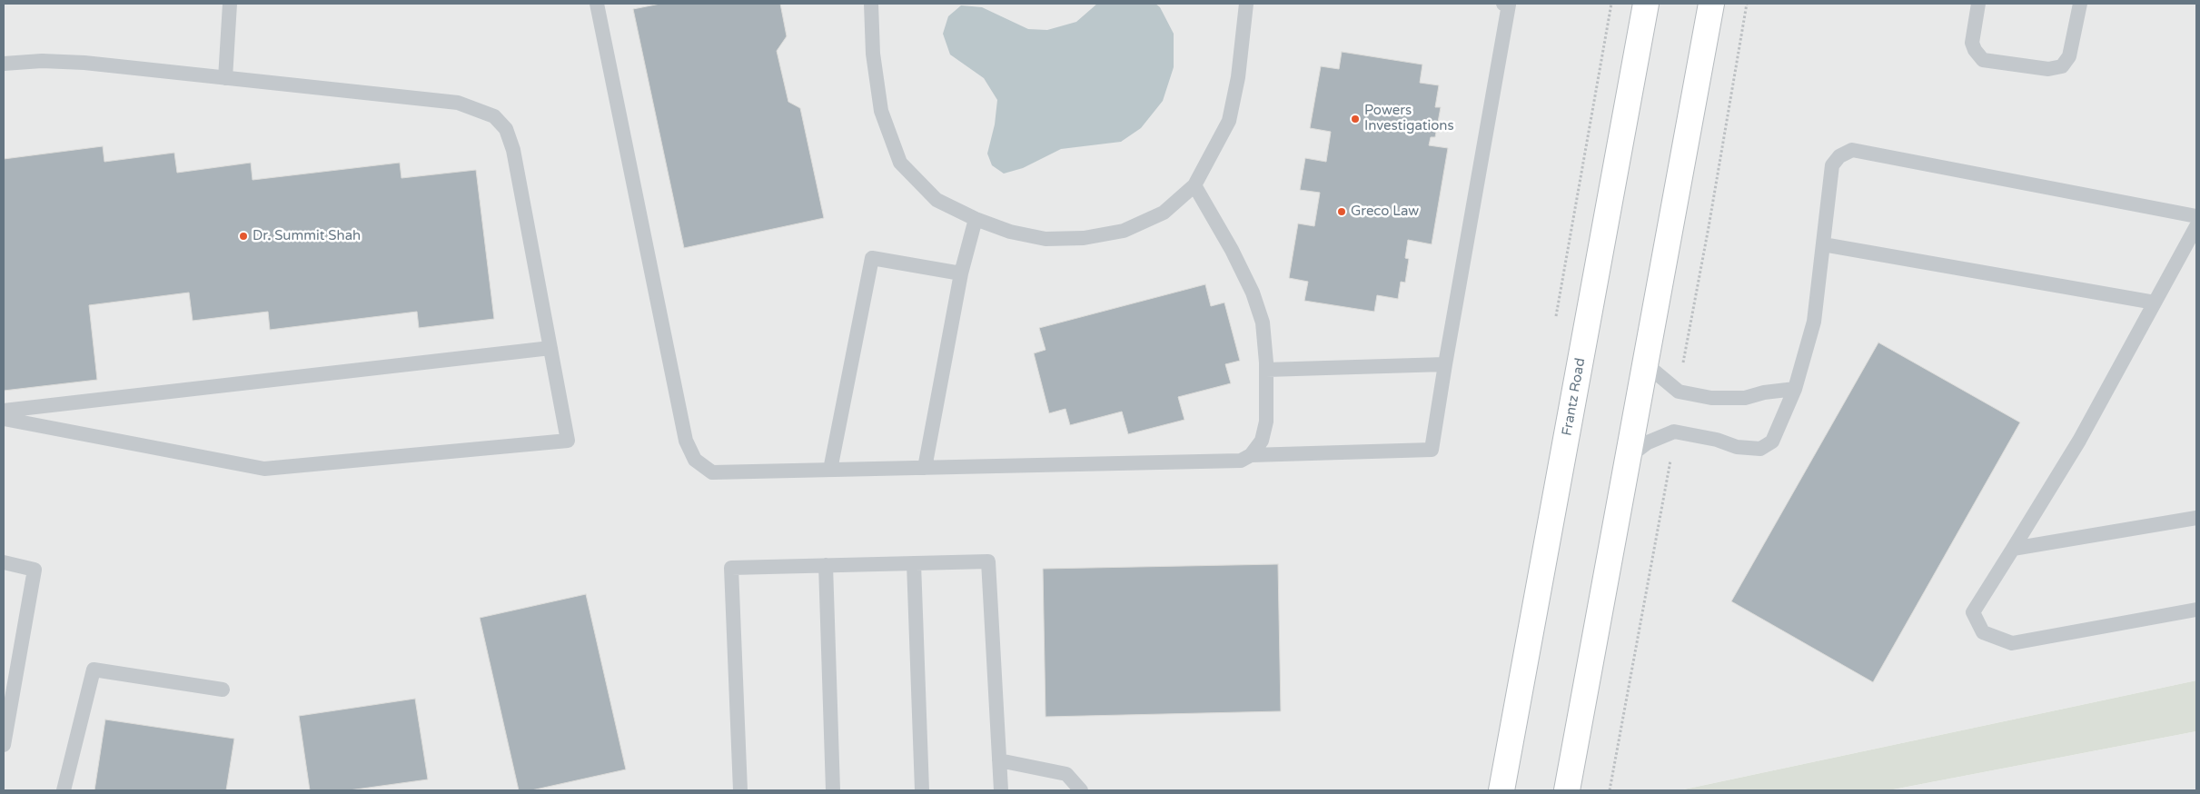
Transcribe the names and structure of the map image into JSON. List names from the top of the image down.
{
  "streets": {
    "main road": ["Frantz Road"]
  },
  "places": ["Powers Investigations", "Greco Law", "Dr. Summit Shah"]
}
